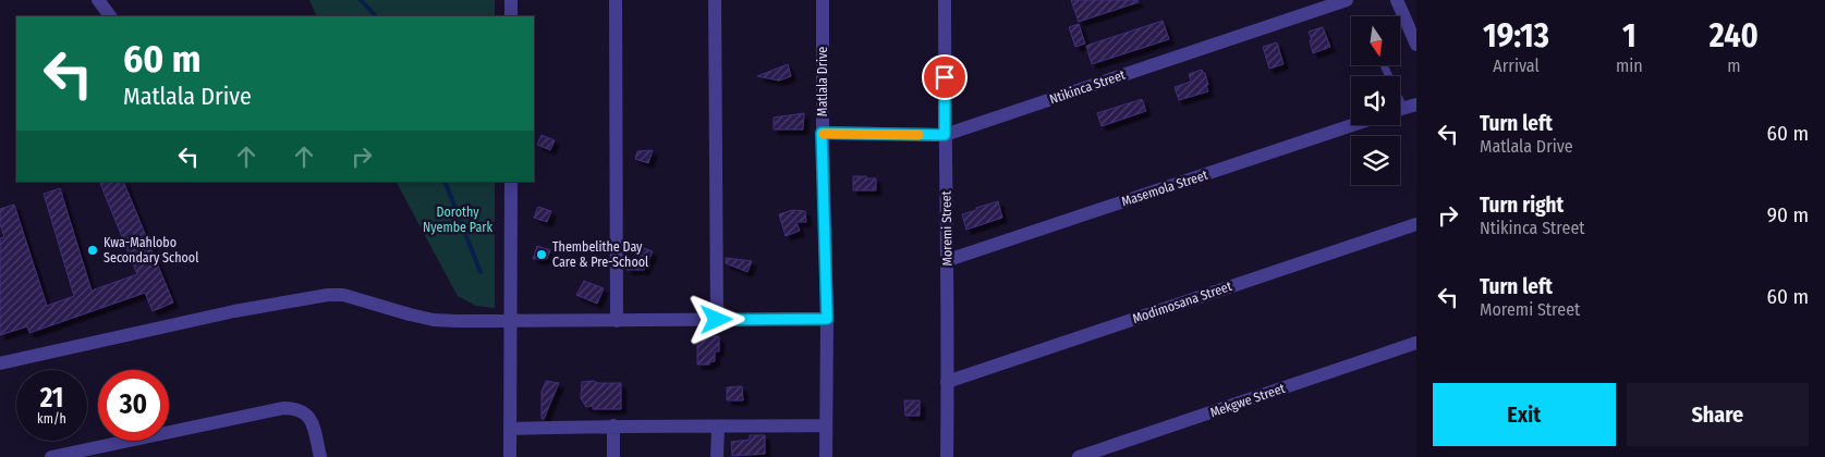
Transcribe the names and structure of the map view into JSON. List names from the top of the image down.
{
  "streets": {
    "street": [
      "Matlala Drive",
      "Ntikinca Street",
      "Masemola Street",
      "Moremi Street",
      "Modimosana Street",
      "Mekgwe Street"
    ]
  },
  "crossings": [
    ["Matlala Drive", "Ntikinca Street"],
    ["Ntikinca Street", "Moremi Street"],
    ["Masemola Street", "Moremi Street"],
    ["Moremi Street", "Modimosana Street"]
  ],
  "parks": ["Dorothy Nyembe Park"],
  "places": ["Kwa-Mahlobo Secondary School", "Thembelithe Day Care & Pre-School"],
  "north": "bottom",
  "page": {
    "eta": [
      "19:13",
      "Arrival",
      "1",
      "min",
      "240",
      "m"
    ],
    "turn": ["60 m", "Matlala Drive"],
    "list": [
      {
        "name": "Turn left",
        "note": "Matlala Drive",
        "value": "60 m"
      },
      {
        "name": "Turn right",
        "note": "Ntikinca Street",
        "value": "90 m"
      },
      {
        "name": "Turn left",
        "note": "Moremi Street",
        "value": "60 m"
      }
    ],
    "speed": "21 km/h",
    "limit": "30",
    "buttons": ["Exit", "Share"]
  }
}
